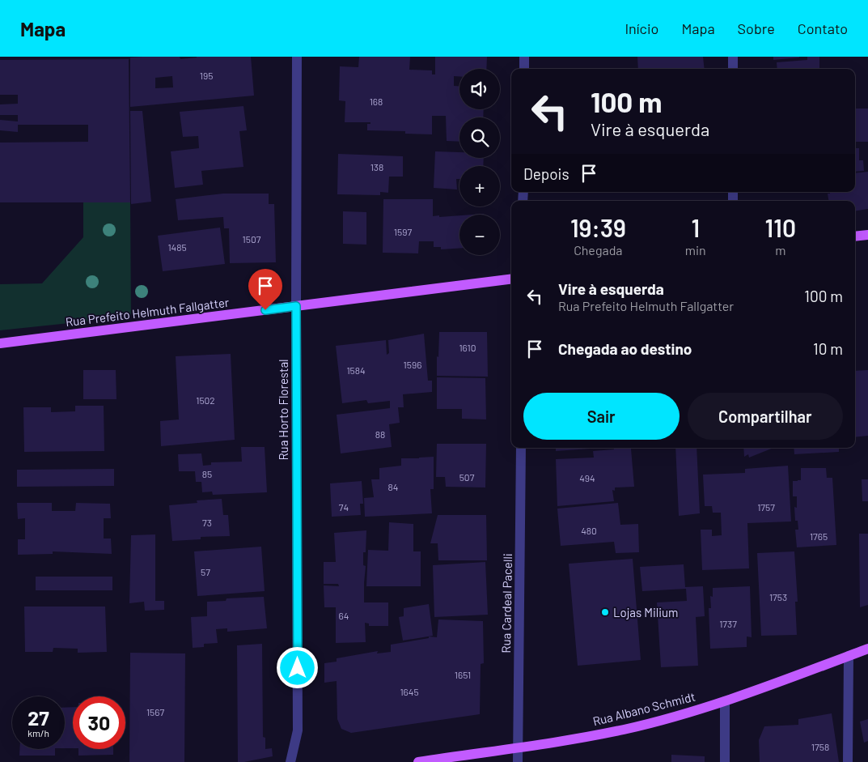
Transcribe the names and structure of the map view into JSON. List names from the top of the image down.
{
  "streets": {
    "main road": ["Rua Prefeito Helmuth Fallgatter", "Rua Albano Schmidt"],
    "street": ["Rua Horto Florestal", "Rua Cardeal Pacelli"]
  },
  "crossings": [
    ["Rua Prefeito Helmuth Fallgatter", "Rua Horto Florestal"],
    ["Rua Cardeal Pacelli", "Rua Albano Schmidt"]
  ],
  "places": ["Lojas Milium"],
  "house_numbers": [
    "195",
    "168",
    "138",
    "1597",
    "1507",
    "1485",
    "1610",
    "1596",
    "1584",
    "1502",
    "88",
    "85",
    "507",
    "494",
    "84",
    "74",
    "1757",
    "73",
    "480",
    "1765",
    "57",
    "1753",
    "64",
    "1737",
    "1651",
    "1645",
    "1567",
    "1758"
  ],
  "page": {
    "header": "Mapa",
    "nav": [
      "Início",
      "Mapa",
      "Sobre",
      "Contato"
    ],
    "map_buttons": ["+", "−"],
    "turn": ["100 m", "Vire à esquerda"],
    "then": "Depois",
    "eta": [
      "19:39",
      "Chegada",
      "1",
      "min",
      "110",
      "m"
    ],
    "list": [
      {
        "name": "Vire à esquerda",
        "note": "Rua Prefeito Helmuth Fallgatter",
        "value": "100 m"
      },
      {
        "name": "Chegada ao destino",
        "value": "10 m"
      }
    ],
    "buttons": ["Sair", "Compartilhar"],
    "speed": "27 km/h",
    "limit": "30"
  }
}
